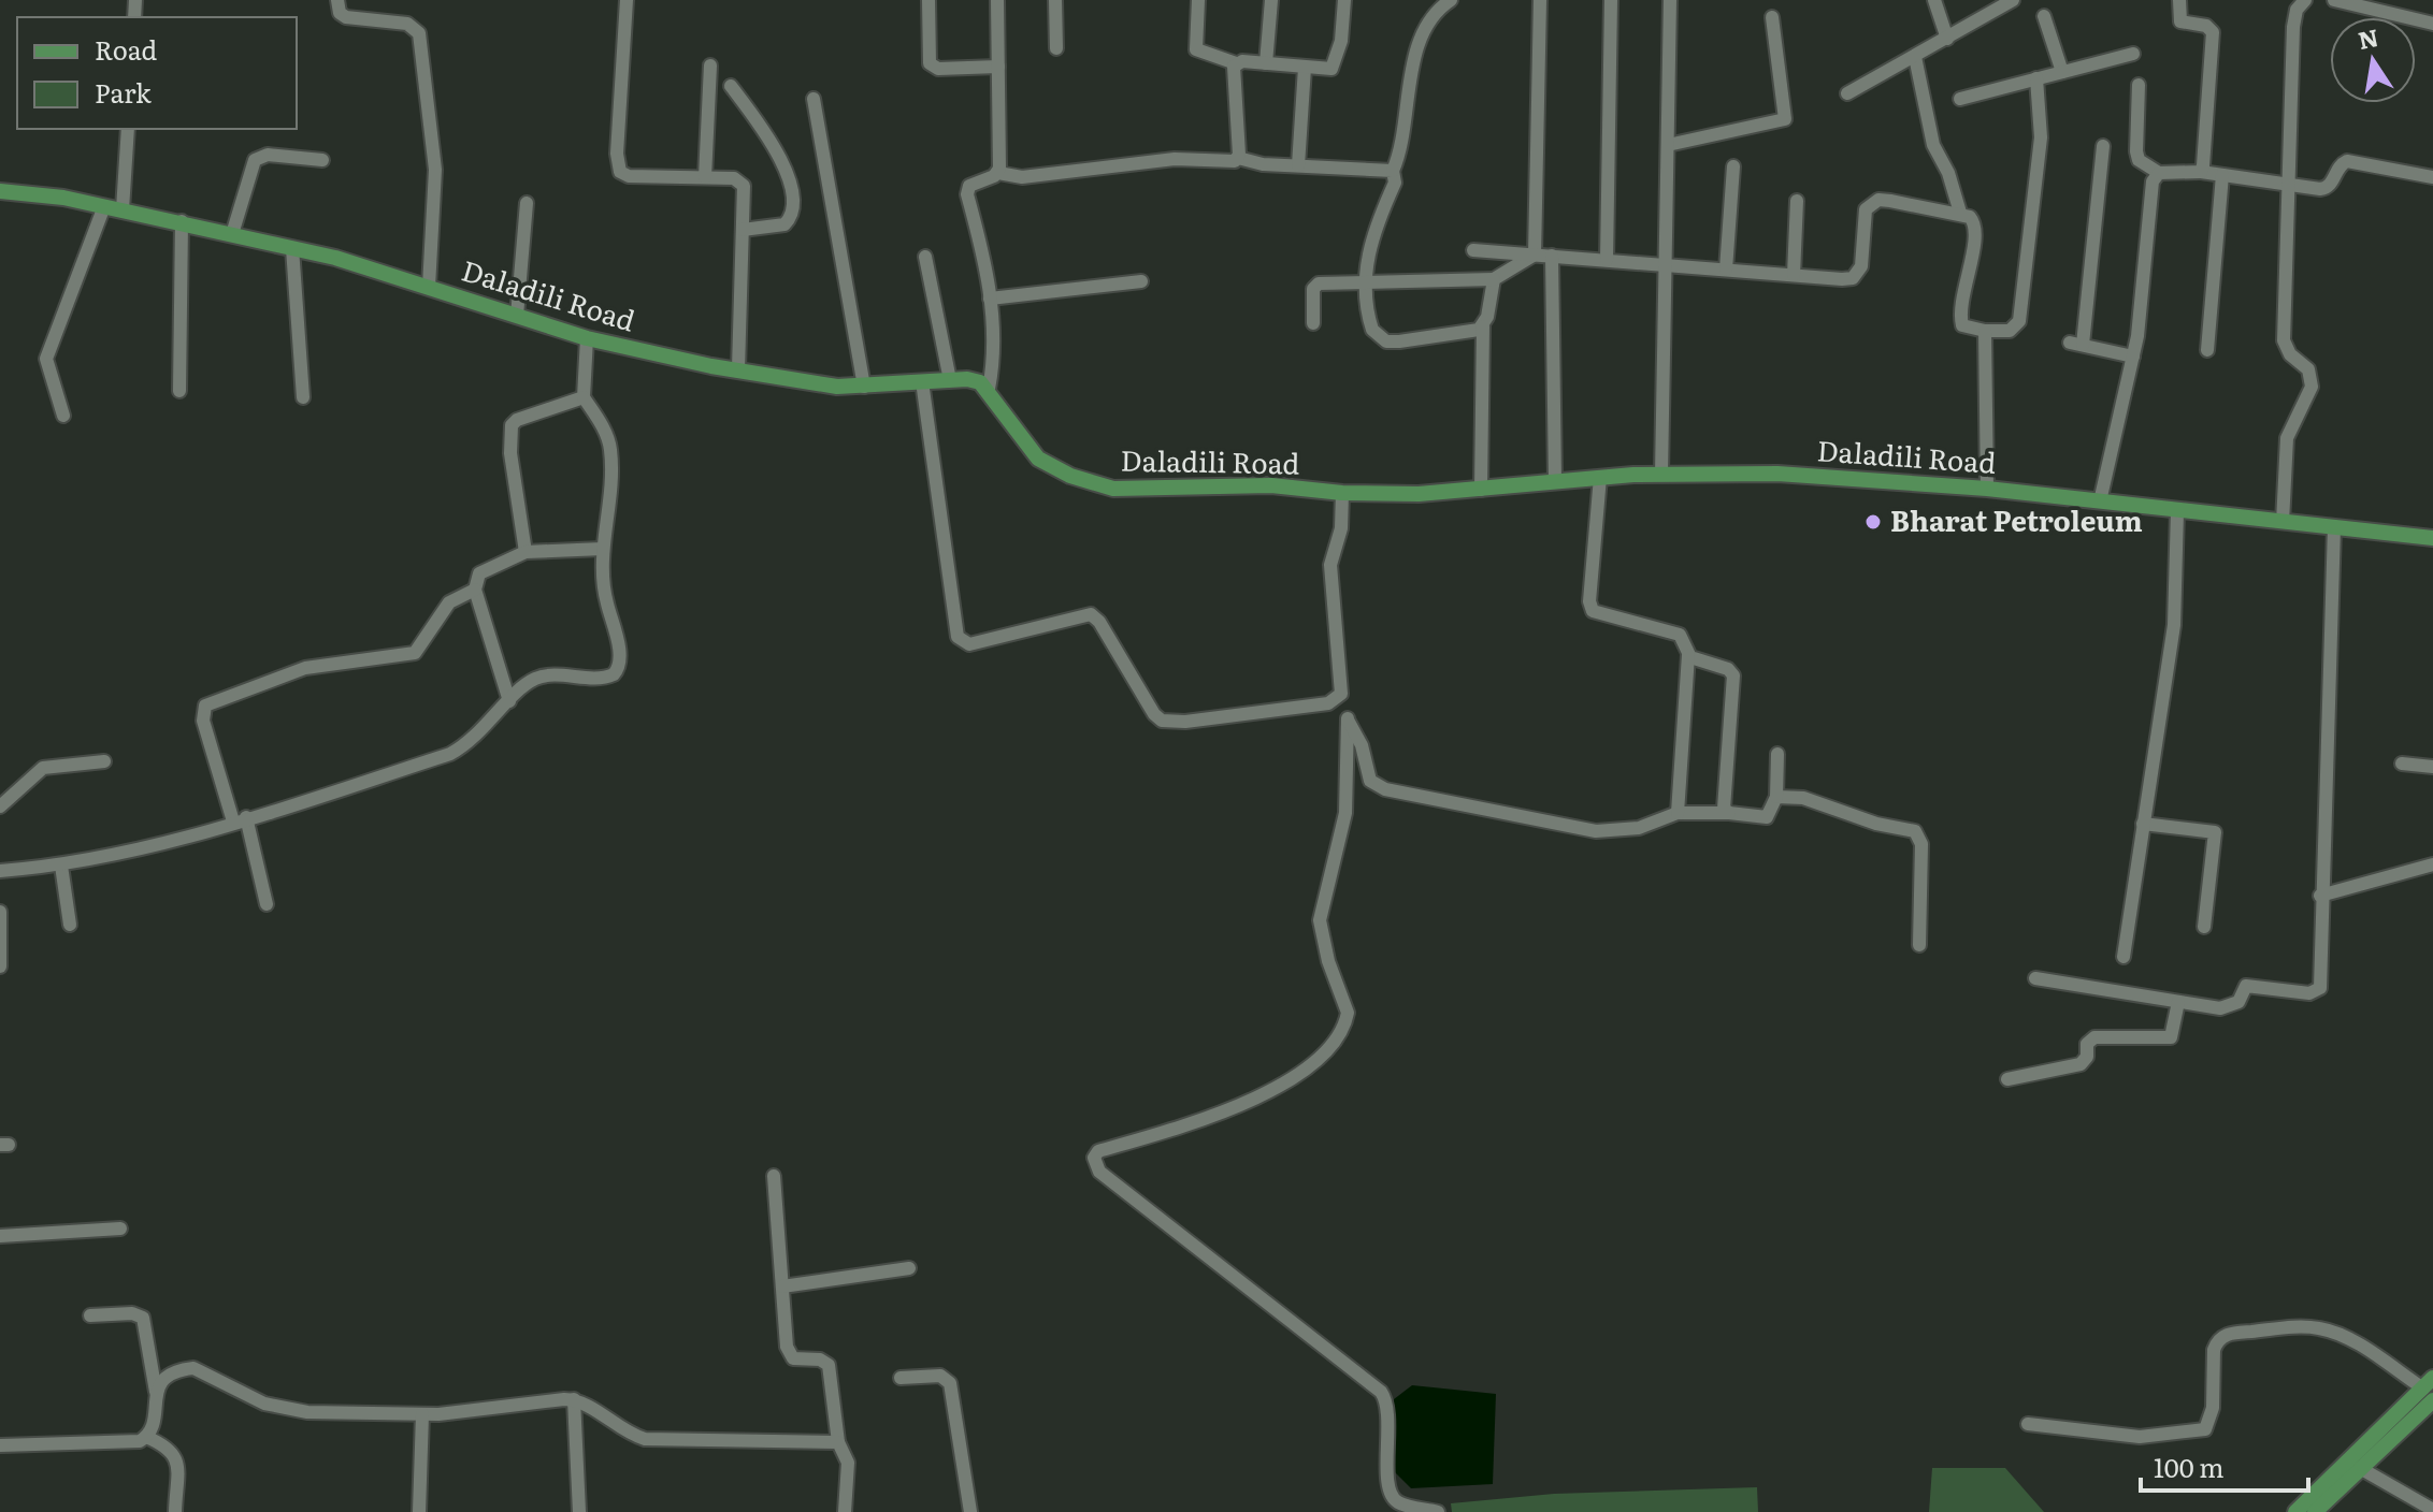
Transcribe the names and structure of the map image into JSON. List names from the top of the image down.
{
  "streets": {
    "main road": ["Daladili Road"]
  },
  "places": ["Bharat Petroleum"],
  "legend": ["Road", "Park"],
  "scale_bar": "100 m",
  "north": "top"
}
